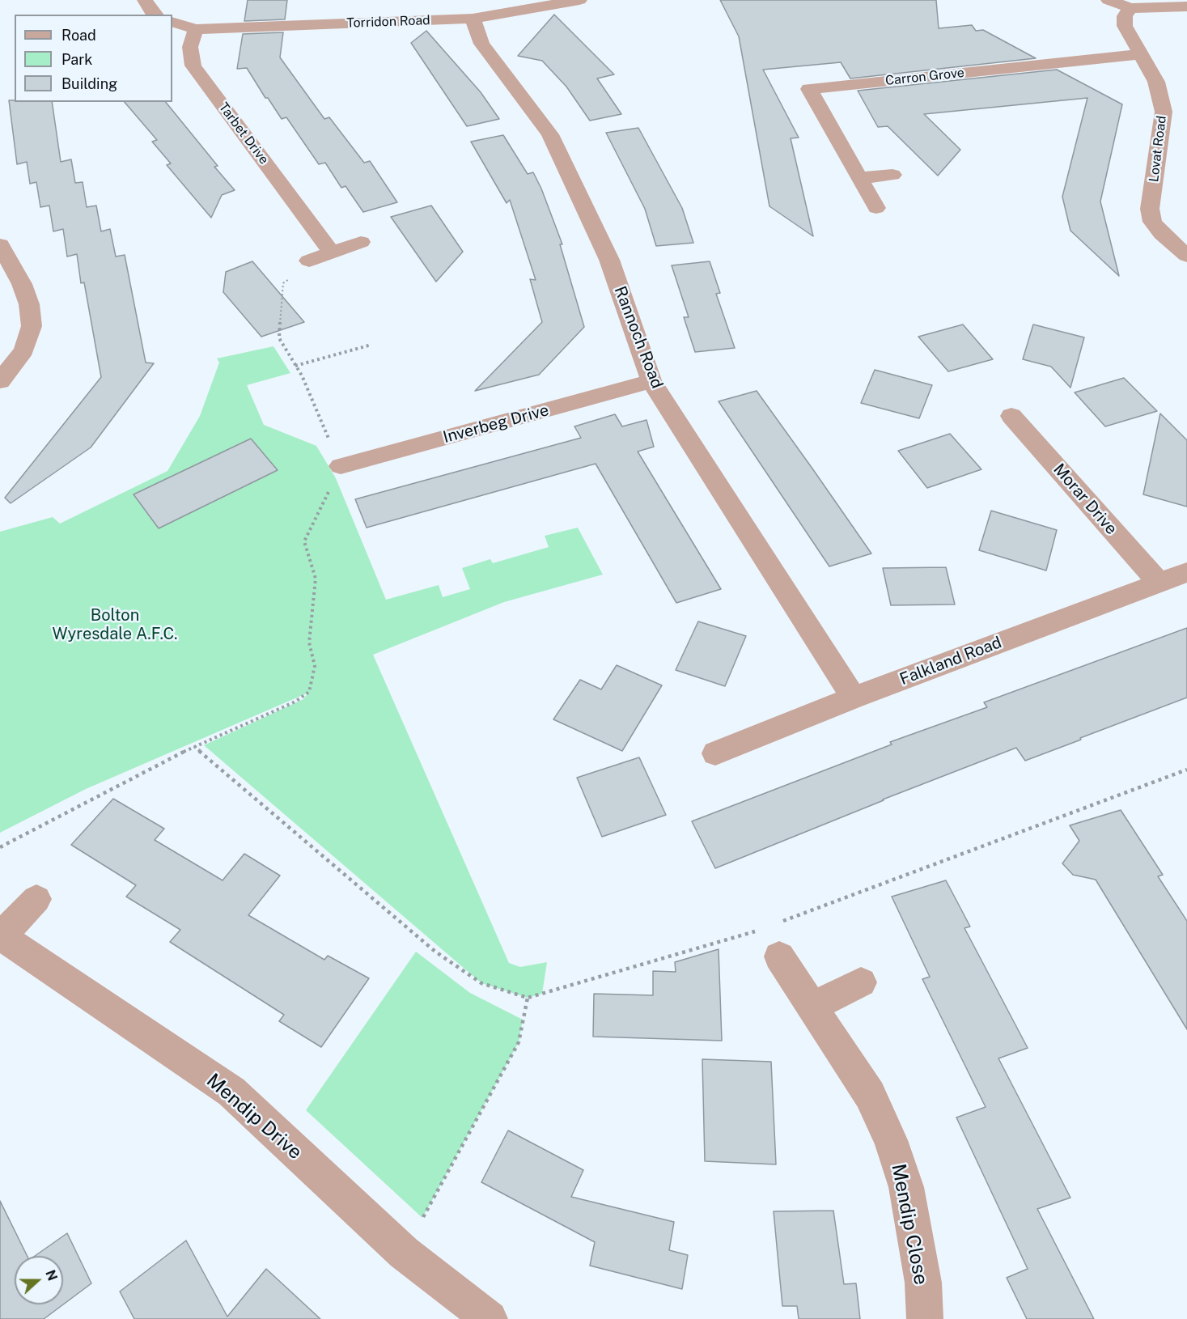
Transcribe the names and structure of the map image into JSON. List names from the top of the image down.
{
  "streets": {
    "street": [
      "Torridon Road",
      "Carron Grove",
      "Tarbet Drive",
      "Lovat Road",
      "Rannoch Road",
      "Inverbeg Drive",
      "Morar Drive",
      "Falkland Road",
      "Mendip Drive",
      "Mendip Close"
    ]
  },
  "crossings": [
    ["Torridon Road", "Tarbet Drive"],
    ["Torridon Road", "Rannoch Road"],
    ["Carron Grove", "Lovat Road"],
    ["Rannoch Road", "Inverbeg Drive"],
    ["Rannoch Road", "Falkland Road"],
    ["Morar Drive", "Falkland Road"]
  ],
  "parks": ["Bolton Wyresdale A.F.C."],
  "legend": ["Road", "Park", "Building"],
  "north": "right"
}
